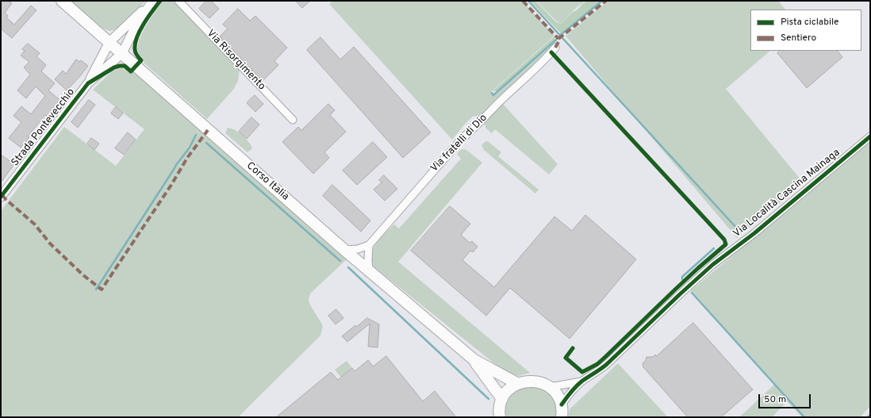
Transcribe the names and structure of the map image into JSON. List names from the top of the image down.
{
  "streets": {
    "main road": ["Corso Italia"],
    "street": [
      "Via Risorgimento",
      "Strada Pontevecchio",
      "Via fratelli di Dio",
      "Via Località Cascina Mainaga"
    ]
  },
  "crossings": [
    ["Strada Pontevecchio", "Corso Italia"]
  ],
  "legend": ["Pista ciclabile", "Sentiero"],
  "scale_bar": "50 m"
}
